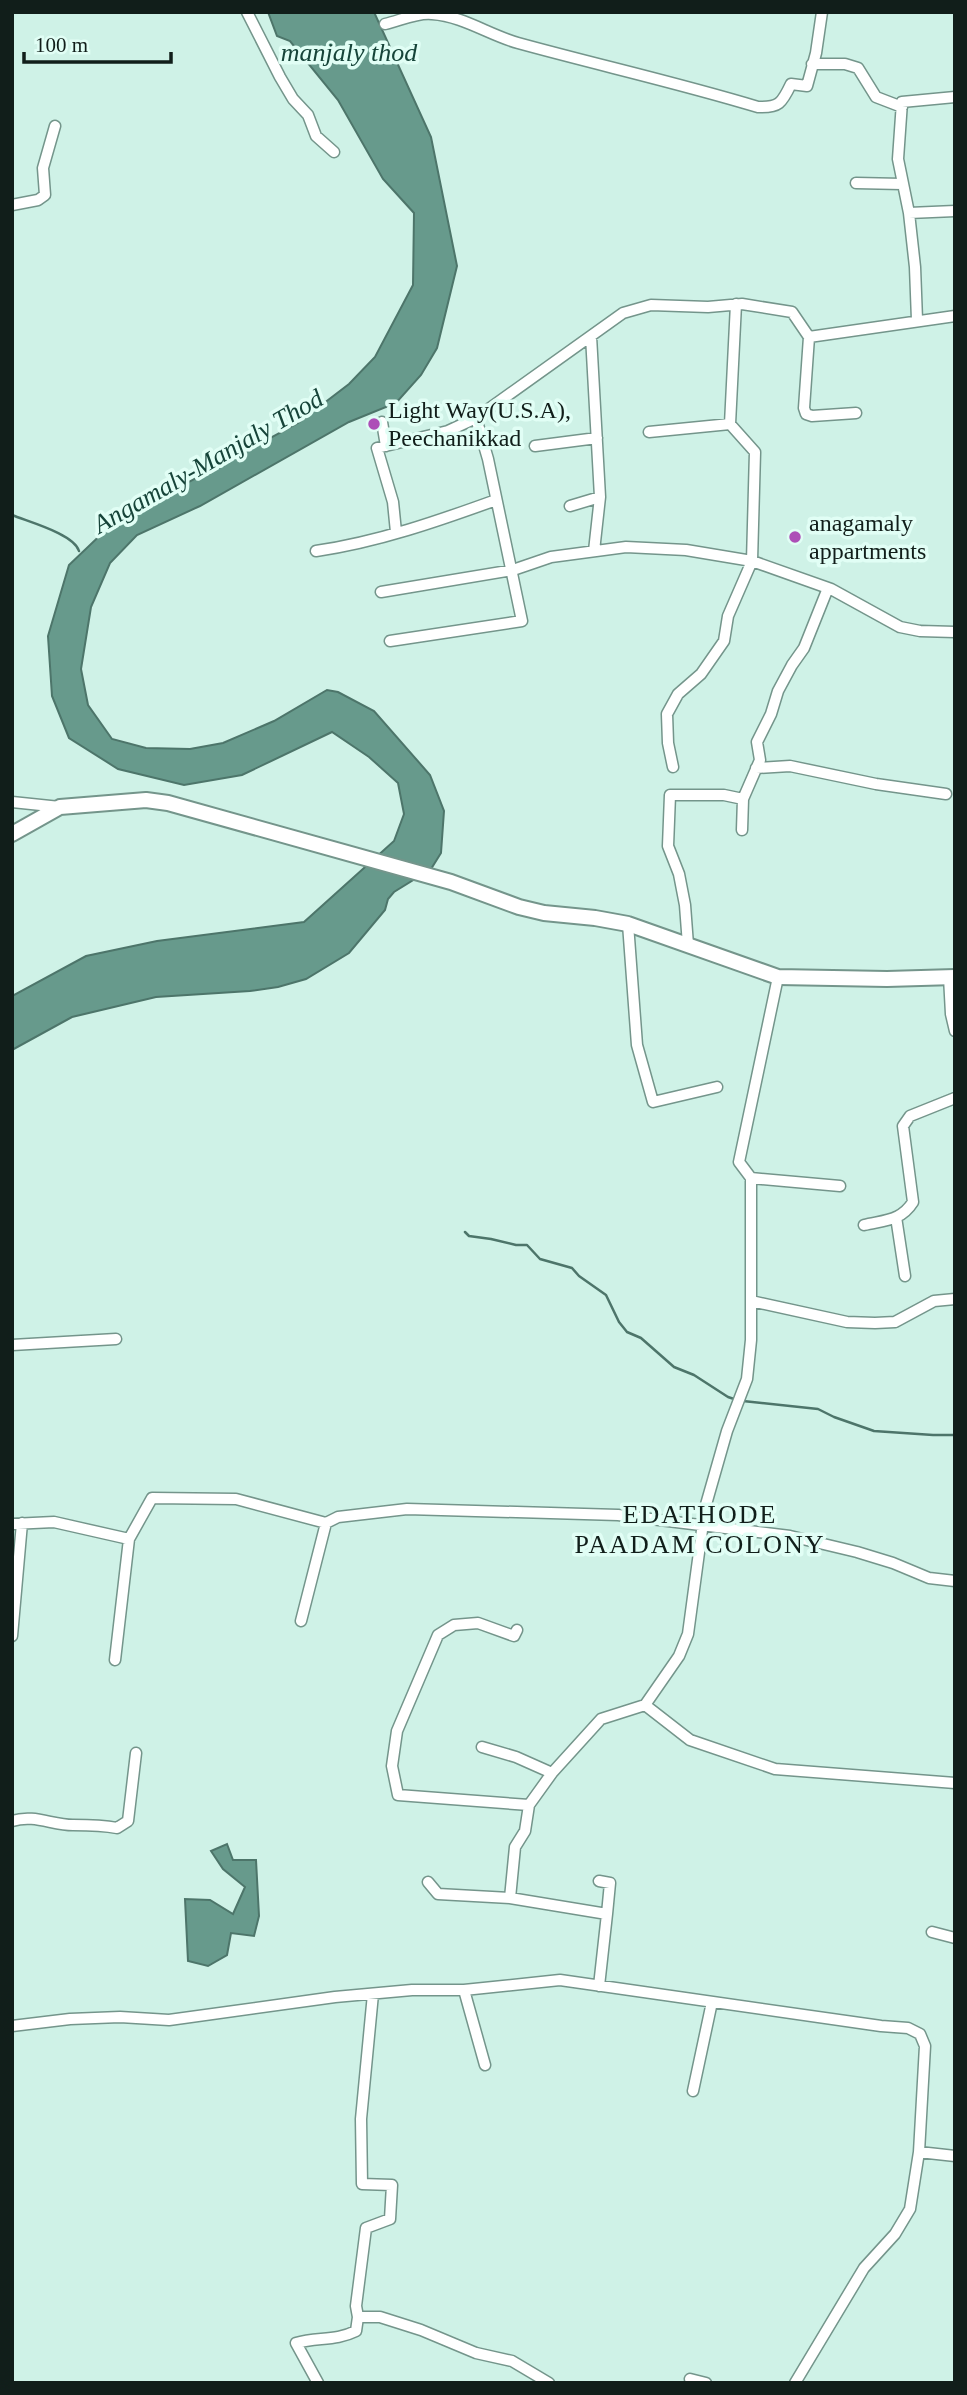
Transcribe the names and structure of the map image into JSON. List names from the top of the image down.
{
  "districts": ["EDATHODE PAADAM COLONY"],
  "water": ["manjaly thod", "Angamaly-Manjaly Thod"],
  "places": ["Light Way(U.S.A), Peechanikkad", "anagamaly appartments"],
  "scale_bar": "100 m"
}
